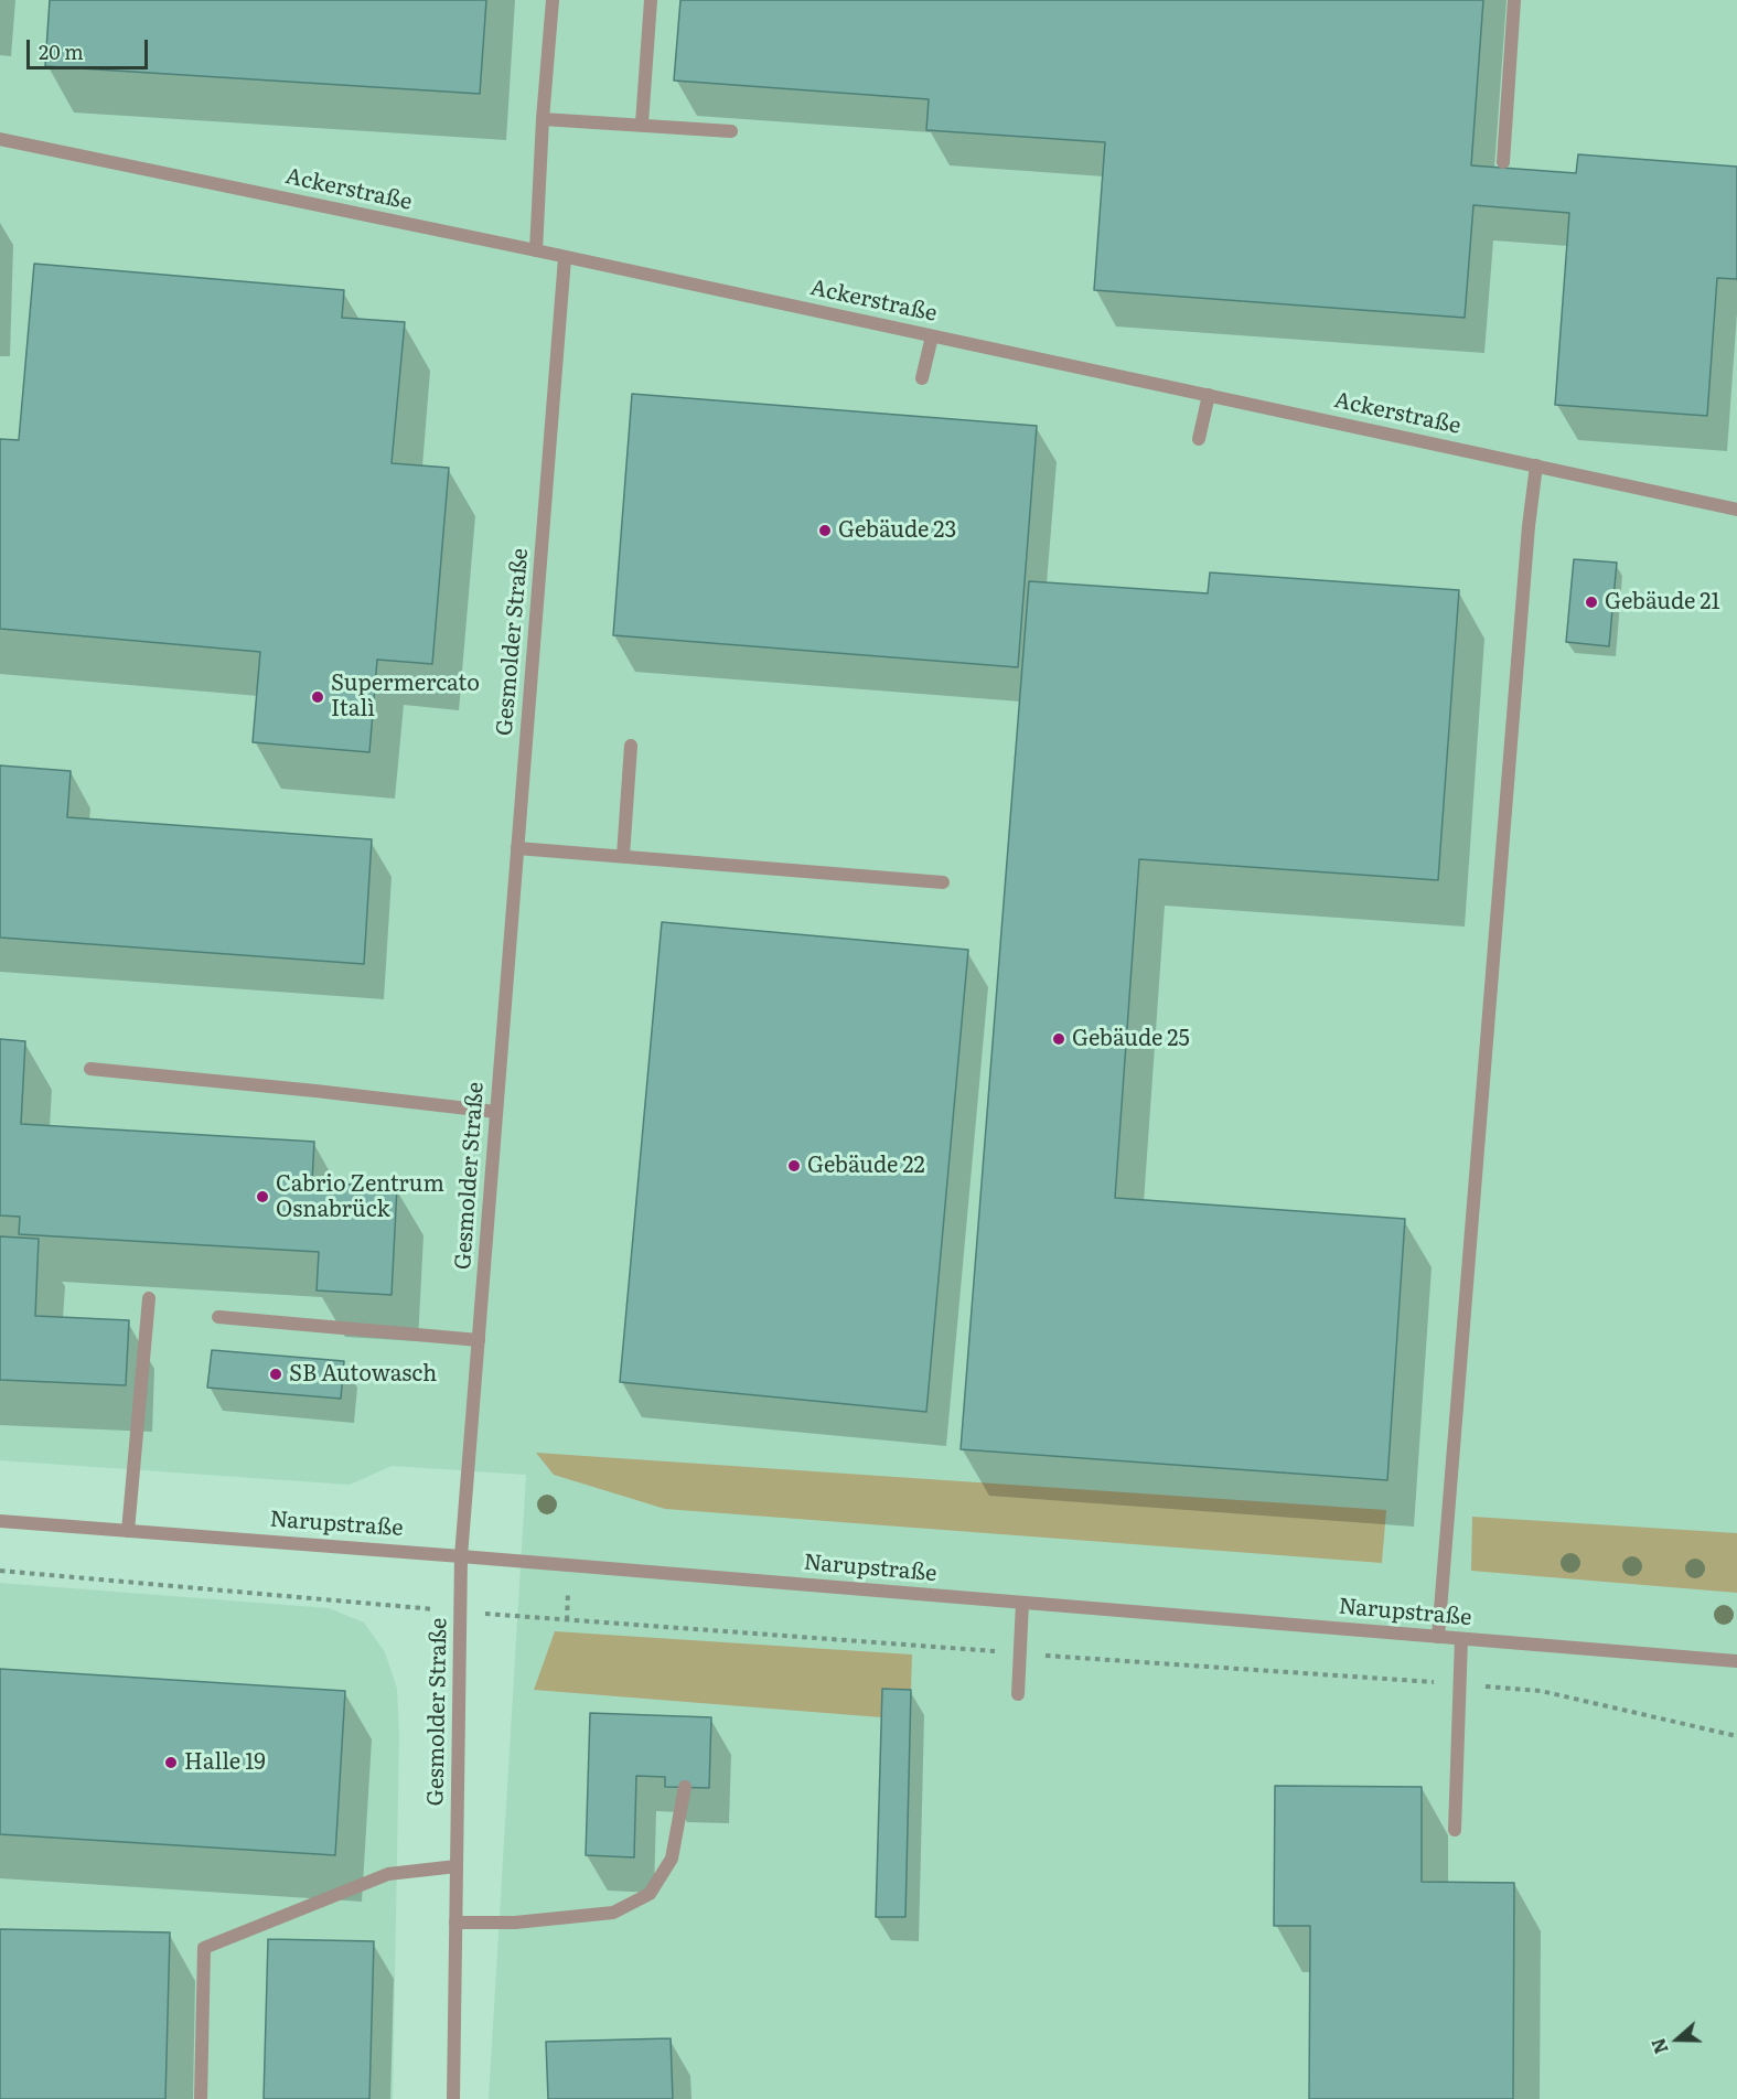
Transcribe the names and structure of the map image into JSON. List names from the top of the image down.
{
  "streets": {
    "street": ["Ackerstraße", "Gesmolder Straße", "Narupstraße"]
  },
  "crossings": [
    ["Ackerstraße", "Gesmolder Straße"],
    ["Gesmolder Straße", "Narupstraße"]
  ],
  "places": [
    "Gebäude 23",
    "Gebäude 21",
    "Supermercato Italì",
    "Gebäude 25",
    "Gebäude 22",
    "Cabrio Zentrum Osnabrück",
    "SB Autowasch",
    "Halle 19"
  ],
  "scale_bar": "20 m",
  "north": "left"
}
